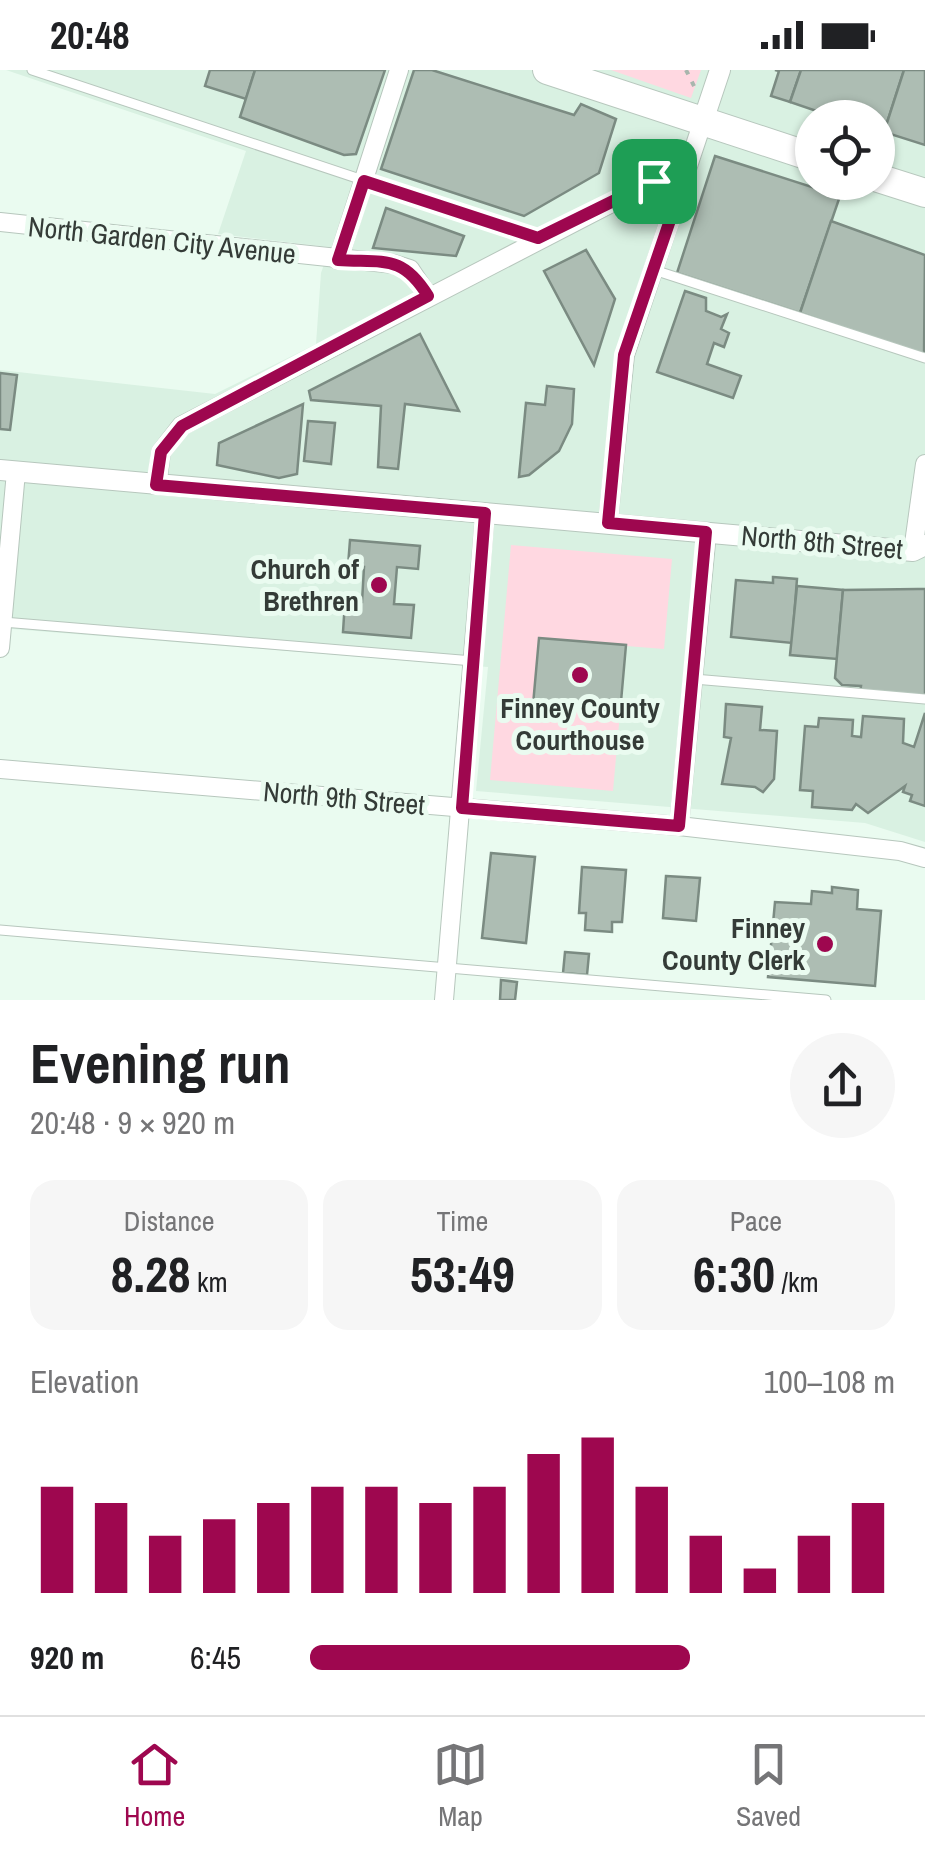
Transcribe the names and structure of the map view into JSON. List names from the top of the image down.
{
  "streets": {
    "street": ["North Garden City Avenue", "North 8th Street", "North 9th Street"]
  },
  "places": ["Church of Brethren", "Finney County Courthouse", "Finney County Clerk"],
  "page": {
    "status": "20:48",
    "heading": ["Evening run", "20:48 · 9 × 920 m"],
    "stats": [
      ["Distance", "8.28 km"],
      ["Time", "53:49"],
      ["Pace", "6:30 /km"]
    ],
    "chart": ["Elevation", "100–108 m"],
    "list": [
      {
        "name": "920 m",
        "note": "6:45"
      }
    ],
    "tabs": ["Home", "Map", "Saved"]
  }
}
